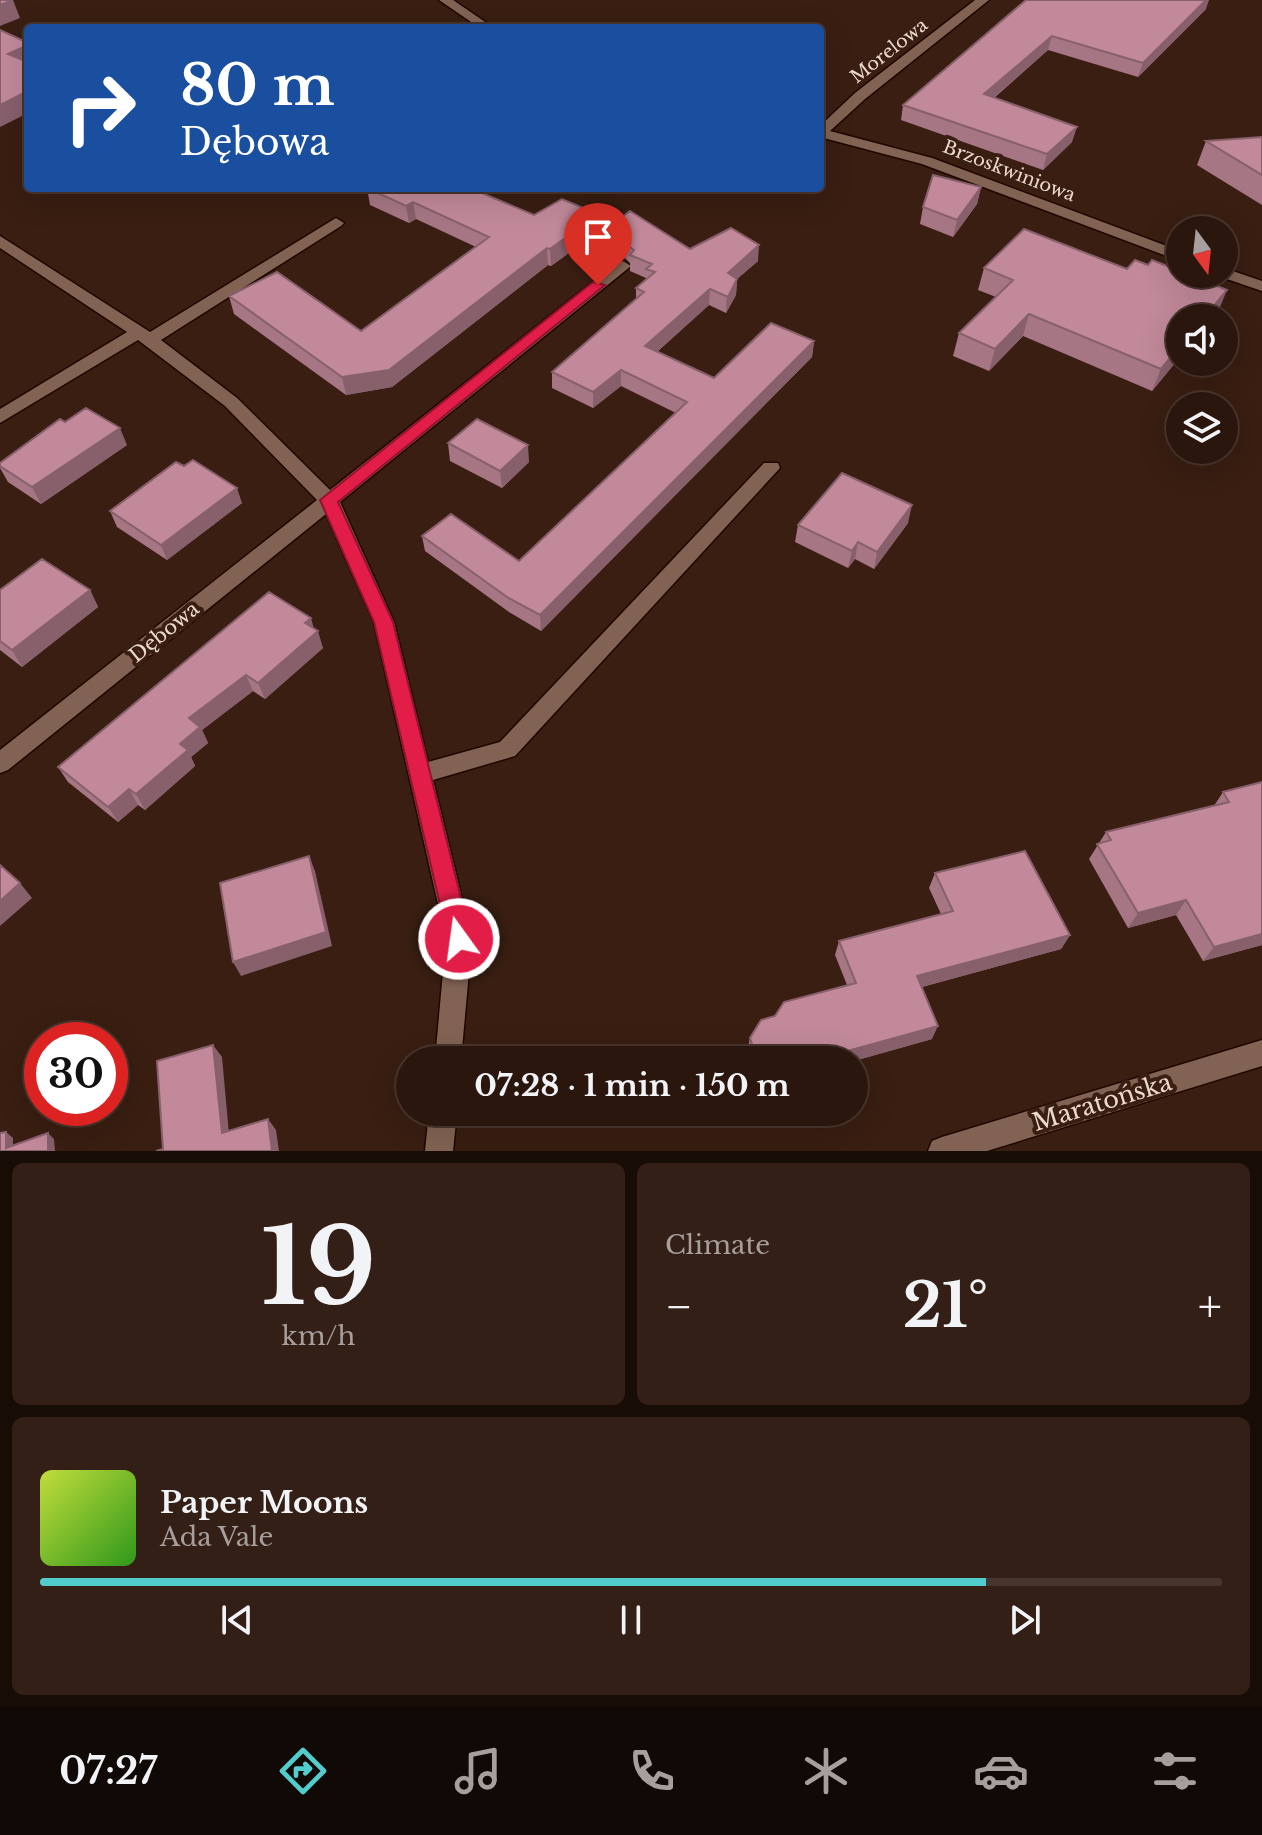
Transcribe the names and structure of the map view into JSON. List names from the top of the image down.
{
  "streets": {
    "street": [
      "Morelowa",
      "Brzoskwiniowa",
      "Dębowa",
      "Maratońska"
    ]
  },
  "north": "bottom",
  "page": {
    "turn": ["80 m", "Dębowa"],
    "limit": "30",
    "trip": "07:28 · 1 min · 150 m",
    "tile": [
      ["19", "km/h"],
      "Climate"
    ],
    "heat": ["−", "21°", "+"],
    "song": ["Paper Moons", "Ada Vale"],
    "tabs": "07:27"
  }
}
